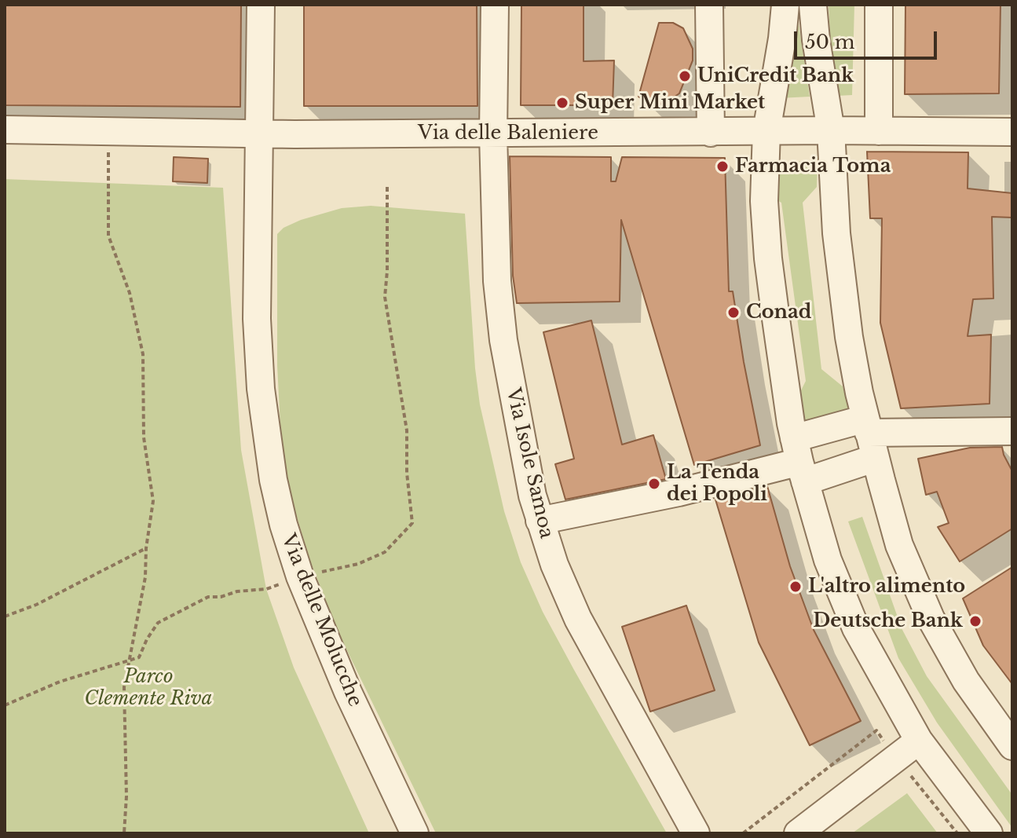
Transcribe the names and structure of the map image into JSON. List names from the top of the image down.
{
  "streets": {
    "street": ["Via delle Baleniere", "Via Isole Samoa", "Via delle Molucche"]
  },
  "crossings": [
    ["Via delle Baleniere", "Via Isole Samoa"],
    ["Via delle Baleniere", "Via delle Molucche"]
  ],
  "parks": ["Parco Clemente Riva"],
  "places": [
    "UniCredit Bank",
    "Super Mini Market",
    "Farmacia Toma",
    "Conad",
    "La Tenda dei Popoli",
    "L'altro alimento",
    "Deutsche Bank"
  ],
  "scale_bar": "50 m"
}
